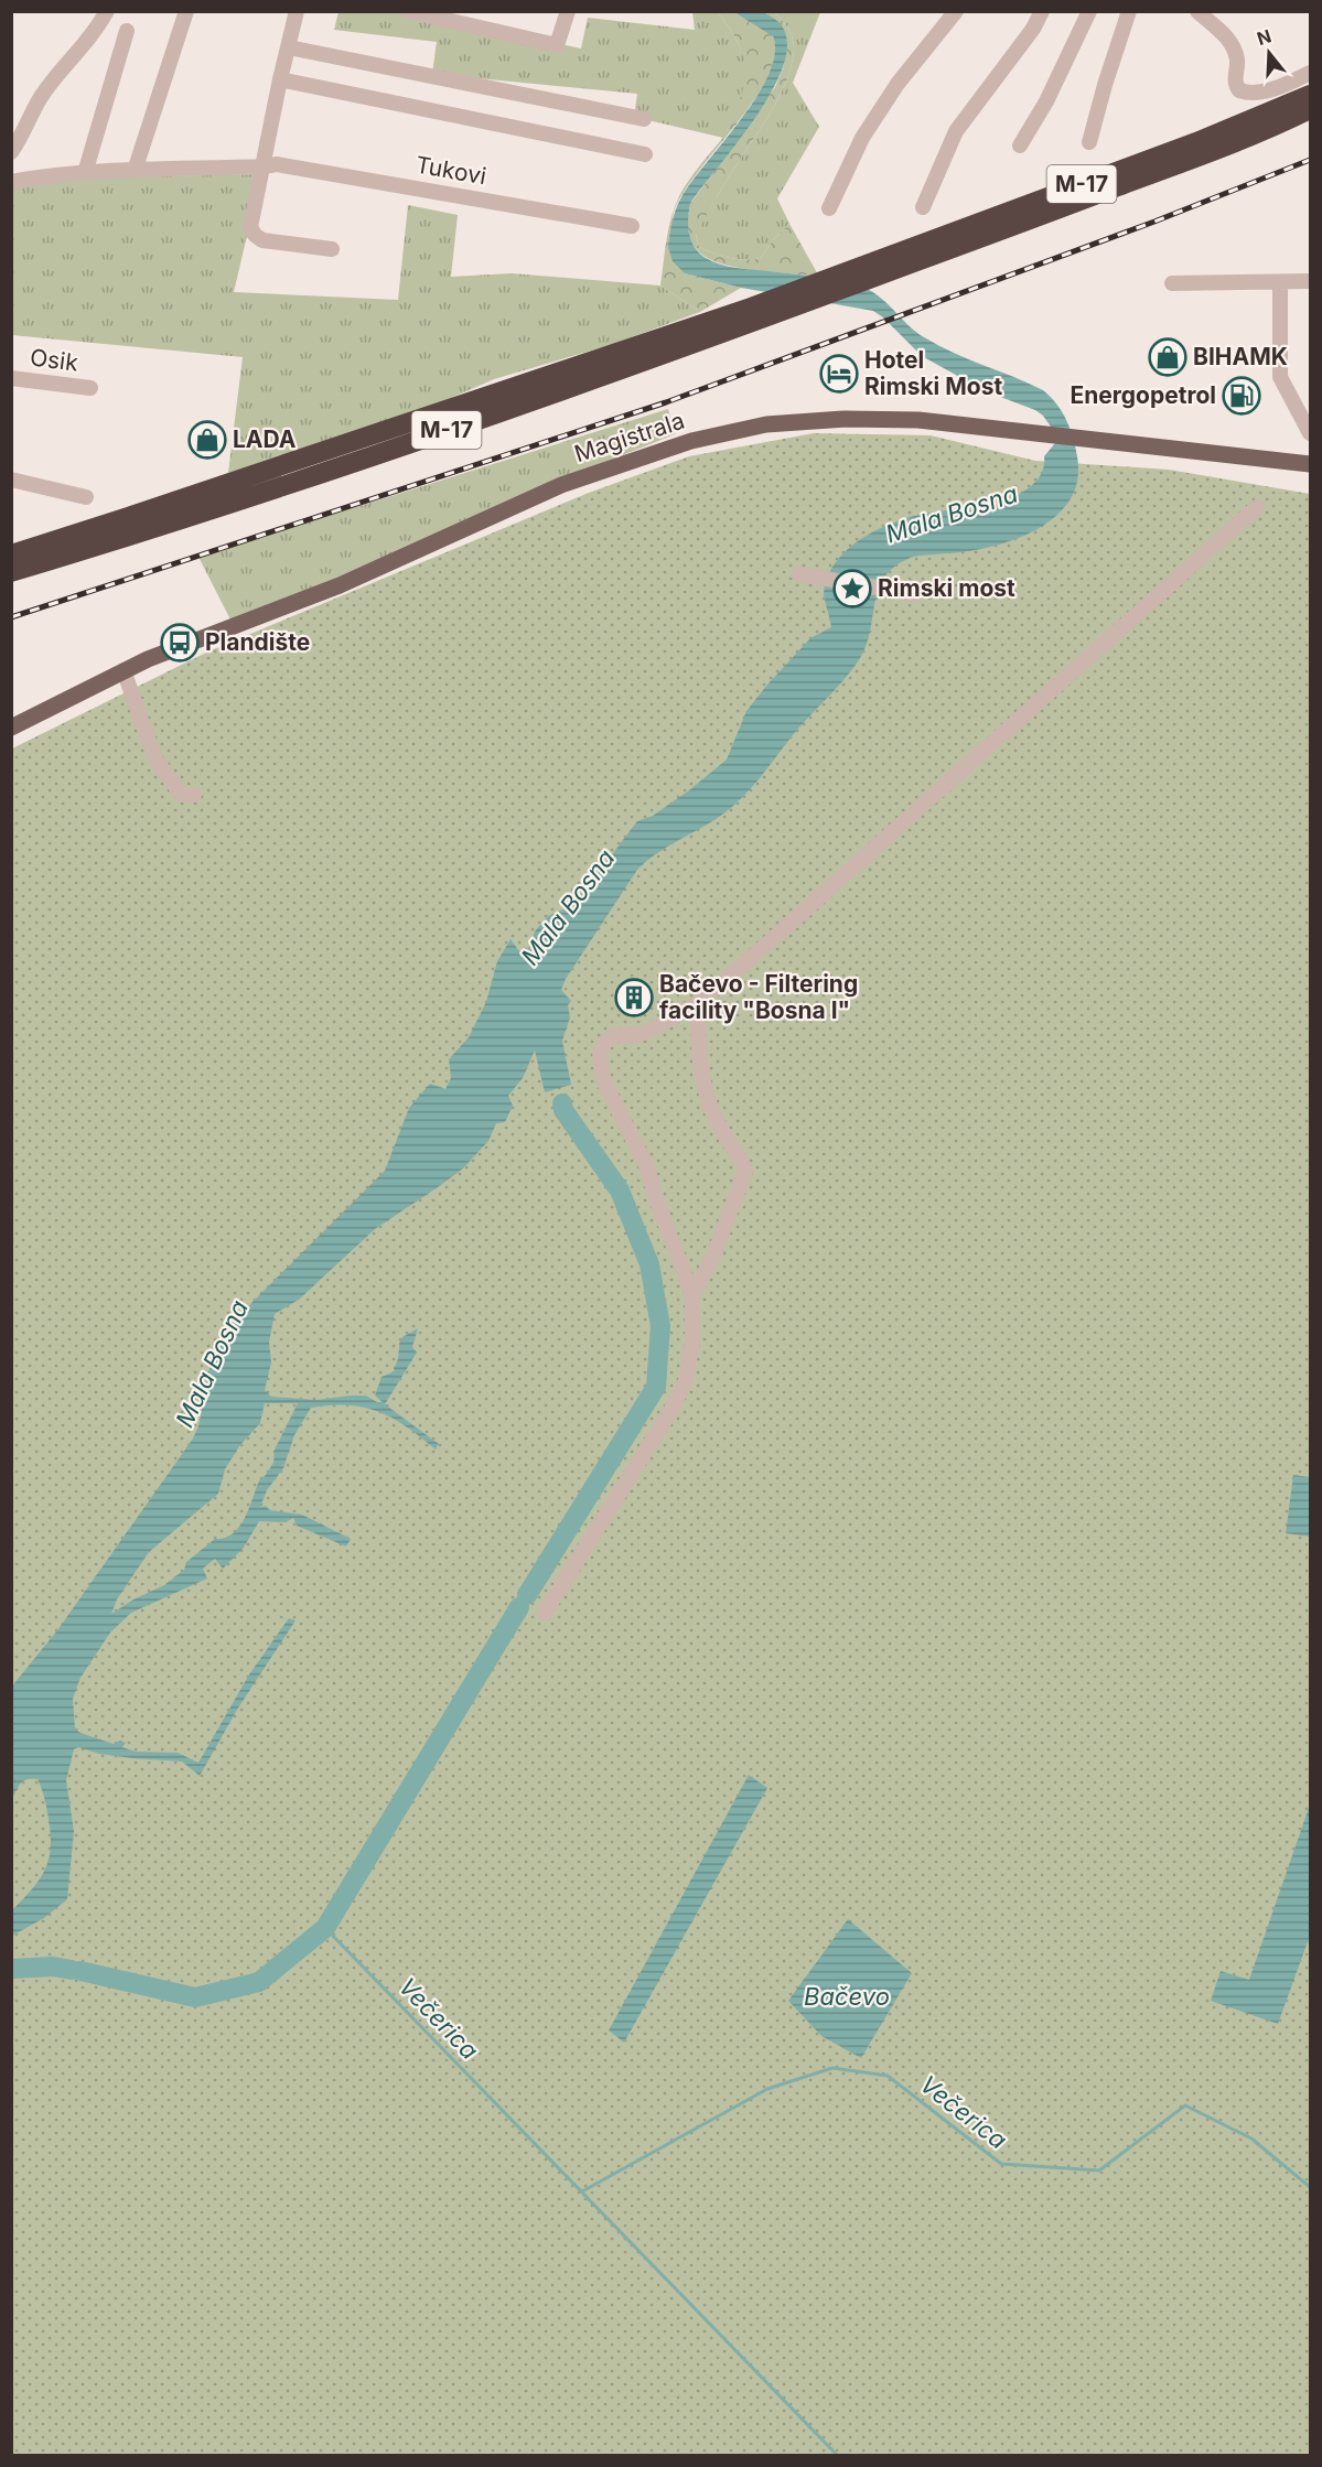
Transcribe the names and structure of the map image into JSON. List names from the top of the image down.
{
  "streets": {
    "highway": ["M-17"],
    "main road": ["Magistrala"],
    "street": ["Tukovi", "Osik"]
  },
  "water": ["Mala Bosna", "Bačevo", "Večerica"],
  "places": {
    "shop": ["BIHAMK", "LADA"],
    "hotel": ["Hotel Rimski Most"],
    "fuel station": ["Energopetrol"],
    "place": ["Rimski most"],
    "bus stop": ["Plandište"],
    "building": ["Bačevo - Filtering facility \"Bosna I\""]
  },
  "north": "top"
}
